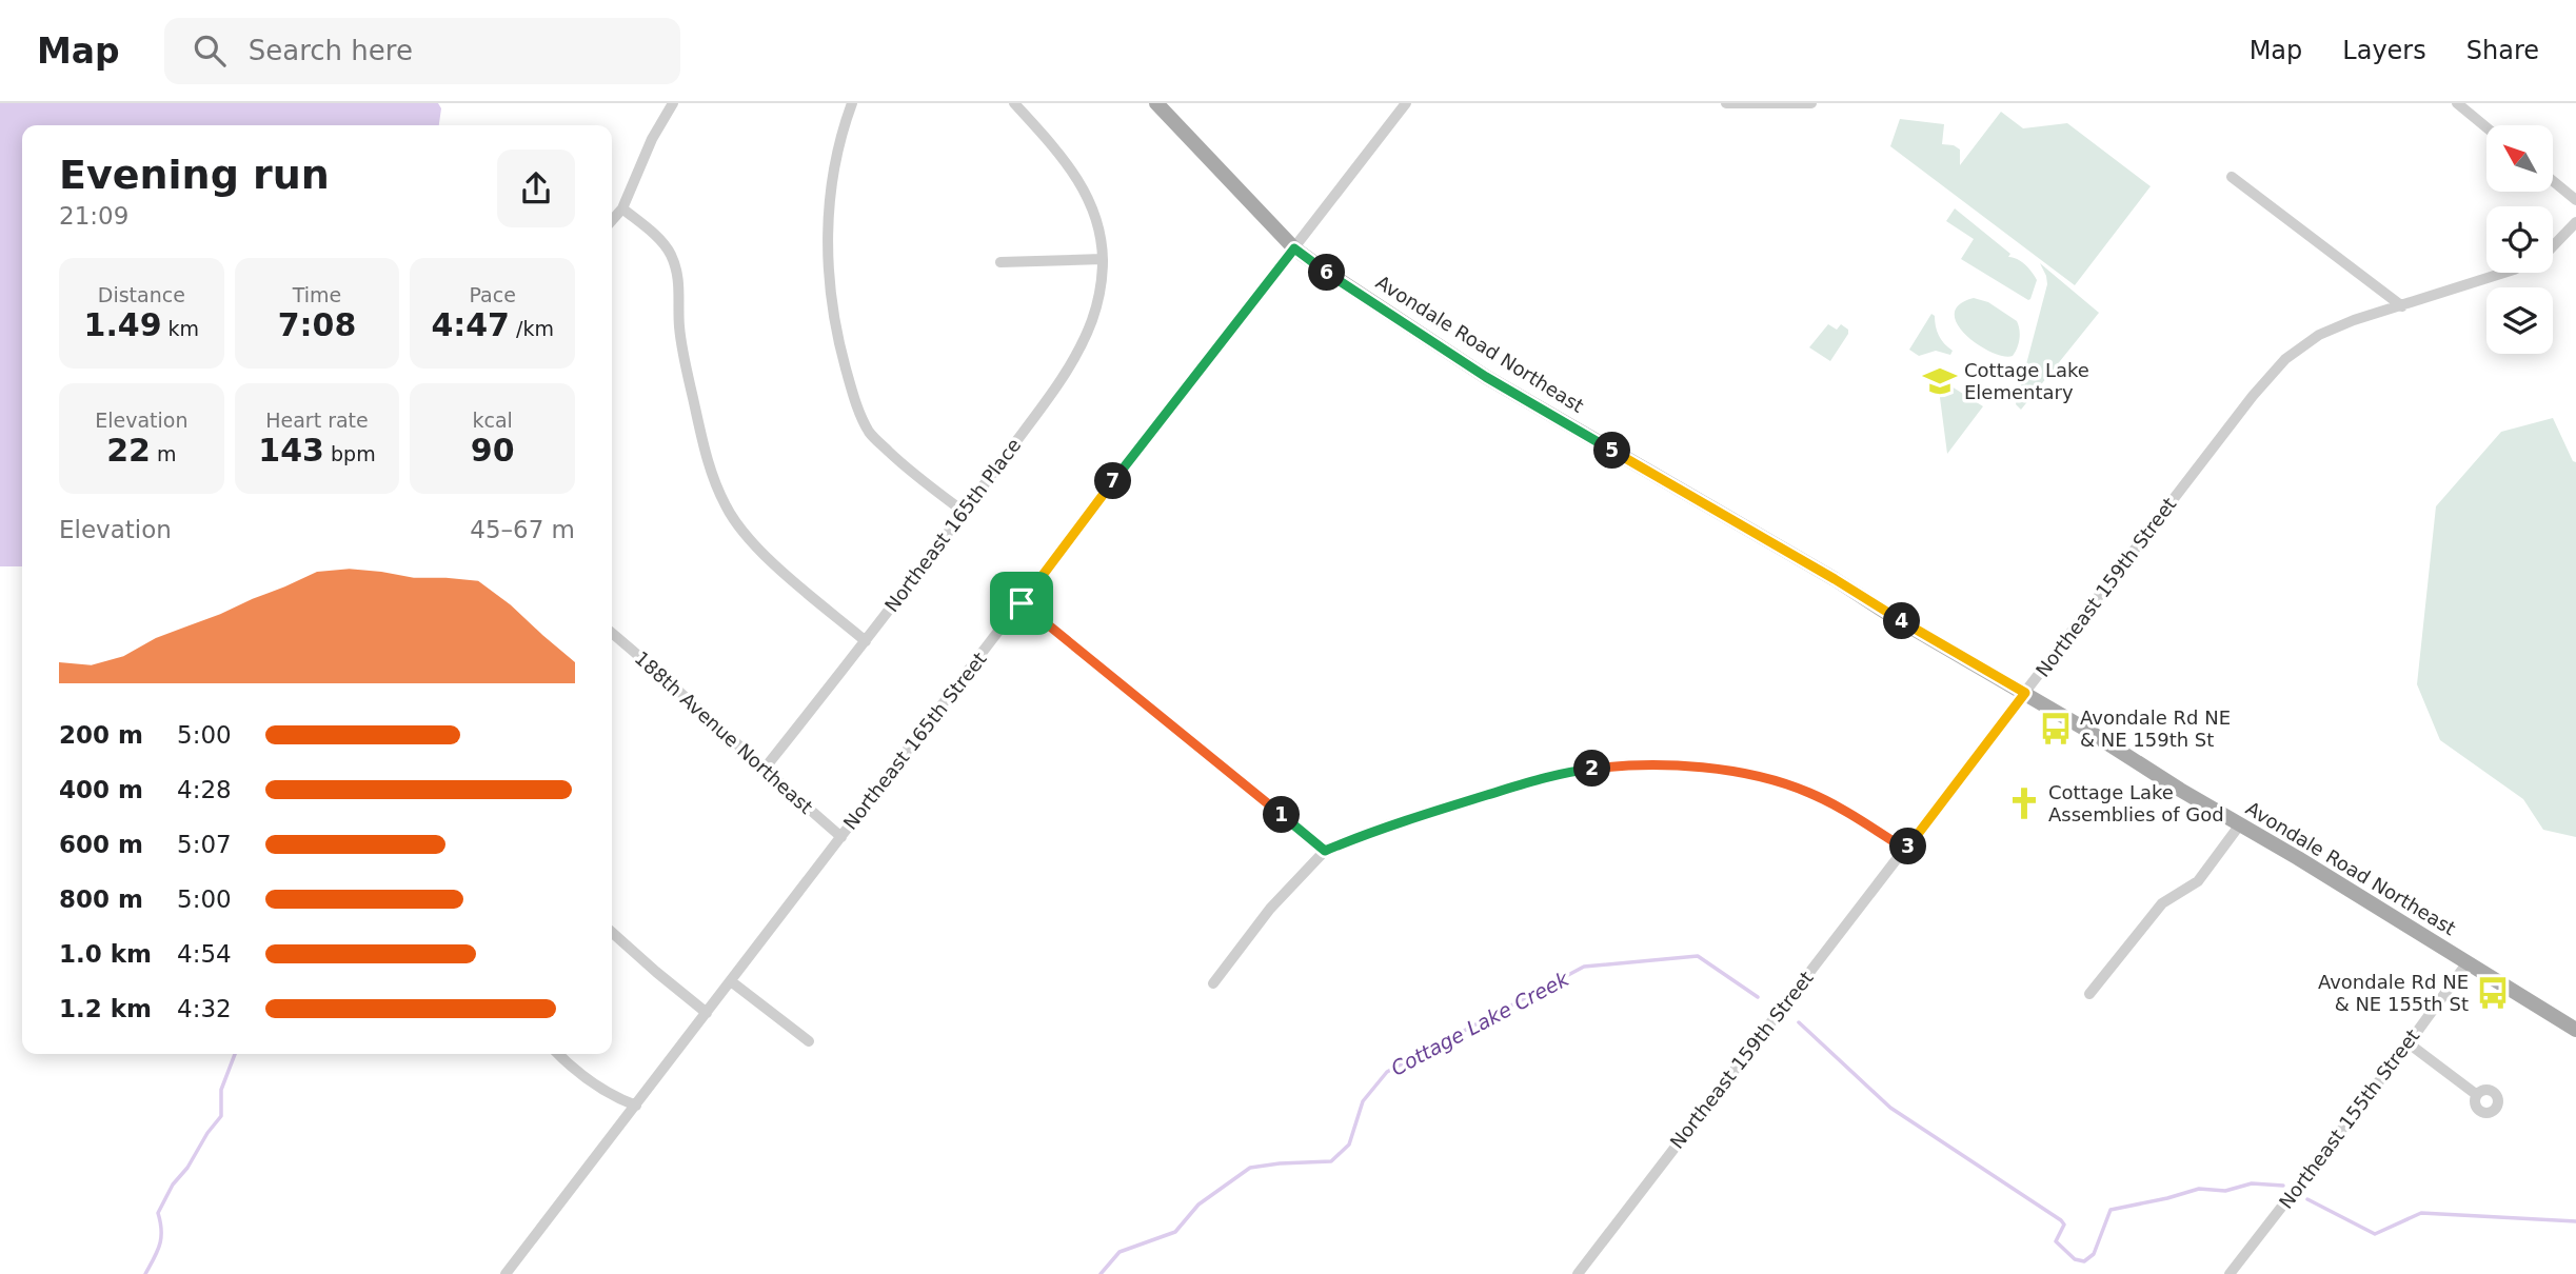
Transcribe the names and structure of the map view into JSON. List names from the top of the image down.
{
  "streets": {
    "main road": ["Avondale Road Northeast"],
    "street": [
      "Northeast 165th Place",
      "Northeast 159th Street",
      "188th Avenue Northeast",
      "Northeast 165th Street",
      "Northeast 155th Street"
    ]
  },
  "crossings": [
    ["Avondale Road Northeast", "Northeast 159th Street"],
    ["Avondale Road Northeast", "Northeast 165th Street"],
    ["Avondale Road Northeast", "Northeast 155th Street"],
    ["Northeast 165th Place", "188th Avenue Northeast"],
    ["188th Avenue Northeast", "Northeast 165th Street"]
  ],
  "water": ["Cottage Lake Creek"],
  "places": {
    "school or university": ["Cottage Lake Elementary"],
    "bus stop": ["Avondale Rd NE & NE 159th St", "Avondale Rd NE & NE 155th St"],
    "church": ["Cottage Lake Assemblies of God"]
  },
  "north": "top left",
  "page": {
    "header": "Map",
    "search": "Search here",
    "nav": ["Map", "Layers", "Share"],
    "heading": ["Evening run", "21:09"],
    "stats": [
      ["Distance", "1.49 km"],
      ["Time", "7:08"],
      ["Pace", "4:47 /km"],
      ["Elevation", "22 m"],
      ["Heart rate", "143 bpm"],
      ["kcal", "90"]
    ],
    "pins": [
      "6",
      "5",
      "7",
      "4",
      "2",
      "1",
      "3"
    ],
    "chart": ["Elevation", "45–67 m"],
    "list": [
      {
        "name": "200 m",
        "note": "5:00"
      },
      {
        "name": "400 m",
        "note": "4:28"
      },
      {
        "name": "600 m",
        "note": "5:07"
      },
      {
        "name": "800 m",
        "note": "5:00"
      },
      {
        "name": "1.0 km",
        "note": "4:54"
      },
      {
        "name": "1.2 km",
        "note": "4:32"
      }
    ]
  }
}
